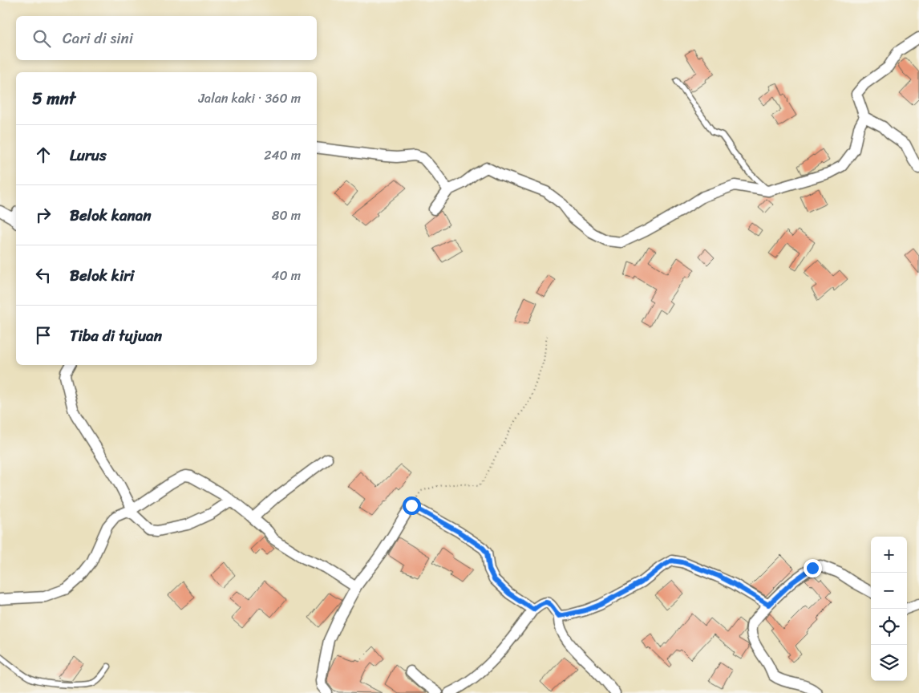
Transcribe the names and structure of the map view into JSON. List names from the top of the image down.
{
  "page": {
    "search": "Cari di sini",
    "heading": ["5 mnt", "Jalan kaki · 360 m"],
    "list": [
      ["Lurus", "240 m"],
      ["Belok kanan", "80 m"],
      ["Belok kiri", "40 m"],
      "Tiba di tujuan"
    ],
    "map_buttons": ["+", "−"]
  }
}
